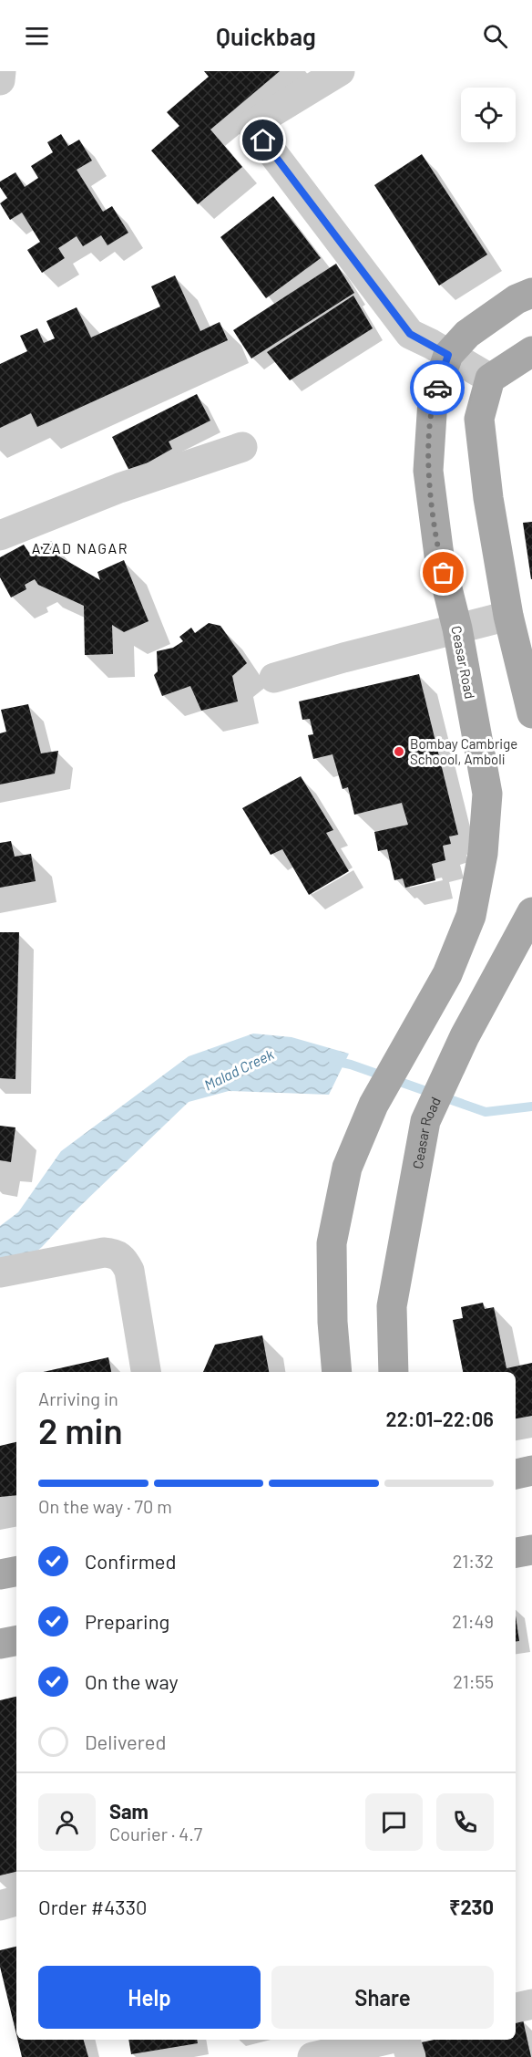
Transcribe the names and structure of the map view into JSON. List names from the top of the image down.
{
  "streets": {
    "main road": ["Ceasar Road"]
  },
  "districts": ["AZAD NAGAR"],
  "water": ["Malad Creek"],
  "places": ["Bombay Cambrige Schoool, Amboli"],
  "page": {
    "header": "Quickbag",
    "heading": ["2 min", "Arriving in", "22:01–22:06"],
    "panel": [
      "Sam",
      "Courier · 4.7",
      "Order #4330",
      "₹230"
    ],
    "bar": "On the way · 70 m",
    "list": [
      ["Confirmed", "21:32"],
      ["Preparing", "21:49"],
      ["On the way", "21:55"],
      "Delivered"
    ],
    "buttons": ["Help", "Share"]
  }
}
